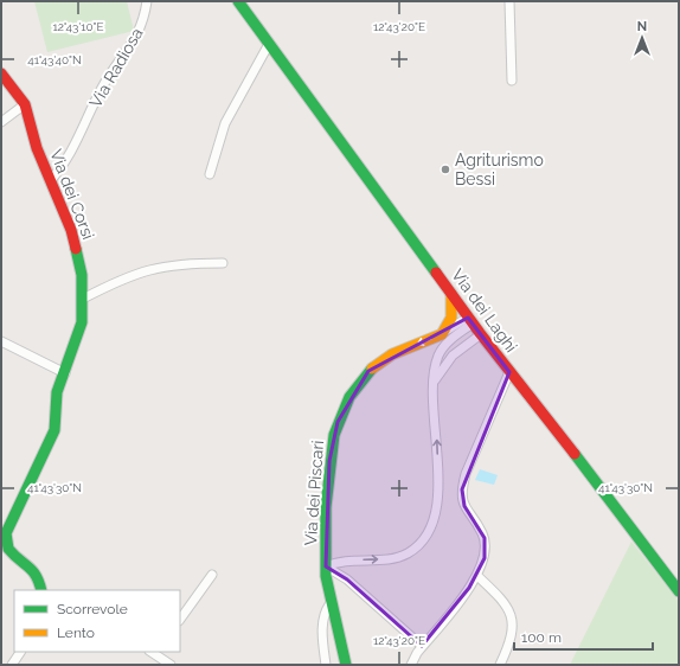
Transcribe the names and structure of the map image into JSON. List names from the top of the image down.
{
  "streets": {
    "street": [
      "Via Radiosa",
      "Via dei Corsi",
      "Via dei Laghi",
      "Via dei Piscari"
    ]
  },
  "crossings": [
    ["Via Radiosa", "Via dei Corsi"],
    ["Via dei Laghi", "Via dei Piscari"]
  ],
  "one_way": ["Via dei Piscari"],
  "places": ["Agriturismo Bessi"],
  "legend": ["Scorrevole", "Lento"],
  "scale_bar": "100 m",
  "north": "top",
  "coordinates": [
    "12°43'10\"E",
    "12°43'20\"E",
    "41°43'40\"N",
    "41°43'30\"N"
  ]
}
